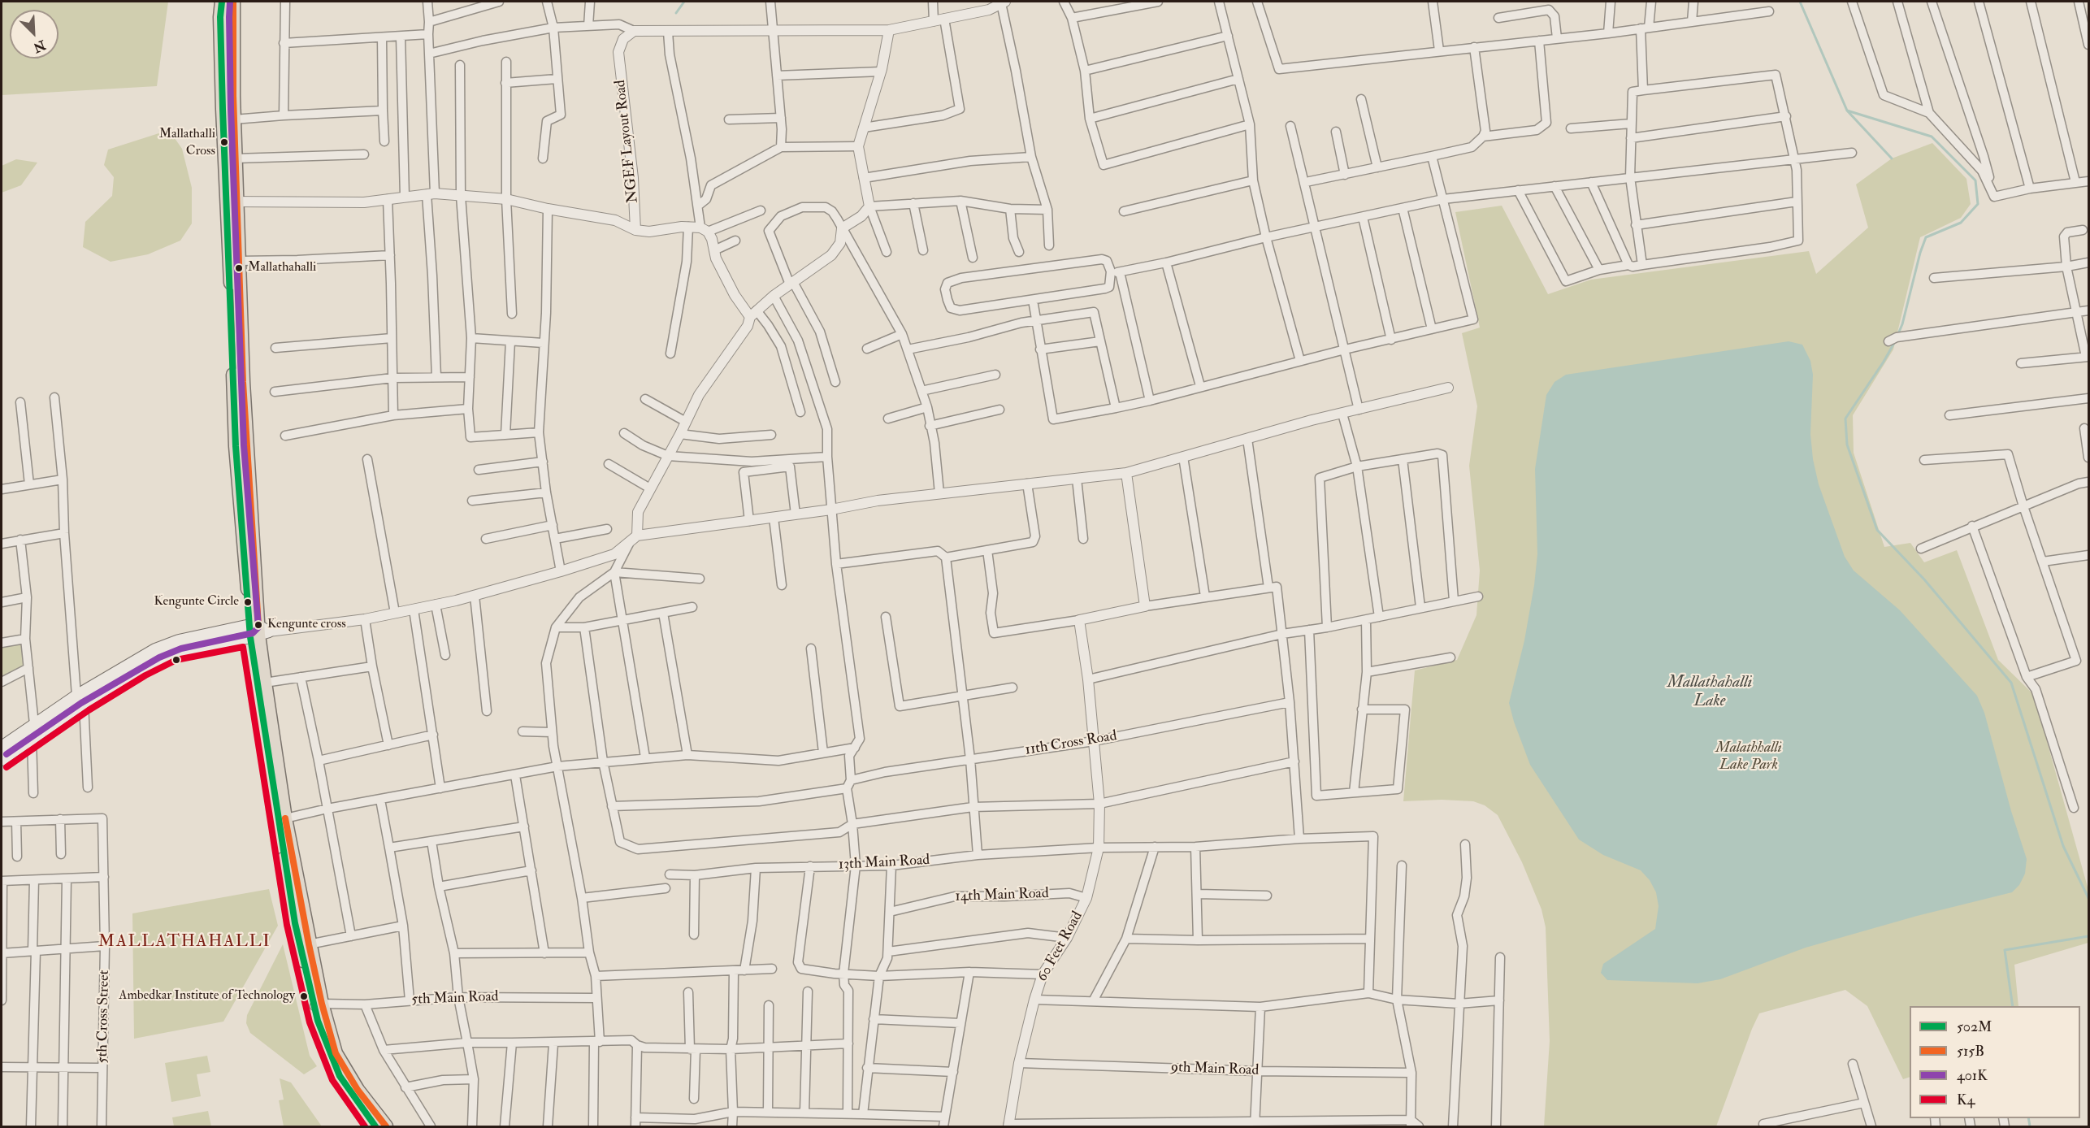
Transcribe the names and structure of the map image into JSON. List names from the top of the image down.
{
  "streets": {
    "street": [
      "NGEF Layout Road",
      "11th Cross Road",
      "13th Main Road",
      "14th Main Road",
      "60 Feet Road",
      "5th Main Road",
      "5th Cross Street",
      "9th Main Road"
    ]
  },
  "crossings": [
    ["11th Cross Road", "60 Feet Road"],
    ["13th Main Road", "60 Feet Road"],
    ["14th Main Road", "60 Feet Road"],
    ["60 Feet Road", "9th Main Road"]
  ],
  "districts": ["MALLATHAHALLI"],
  "water": ["Mallathahalli Lake"],
  "parks": ["Malathhalli Lake Park"],
  "places": [
    "Mallathalli Cross",
    "Mallathahalli",
    "Kengunte Circle",
    "Kengunte cross",
    "Ambedkar Institute of Technology"
  ],
  "lines": [
    "transit line 502M",
    "transit line 515B",
    "transit line 401K",
    "transit line K4"
  ],
  "legend": [
    "502M",
    "515B",
    "401K",
    "K4"
  ],
  "north": "bottom right"
}
